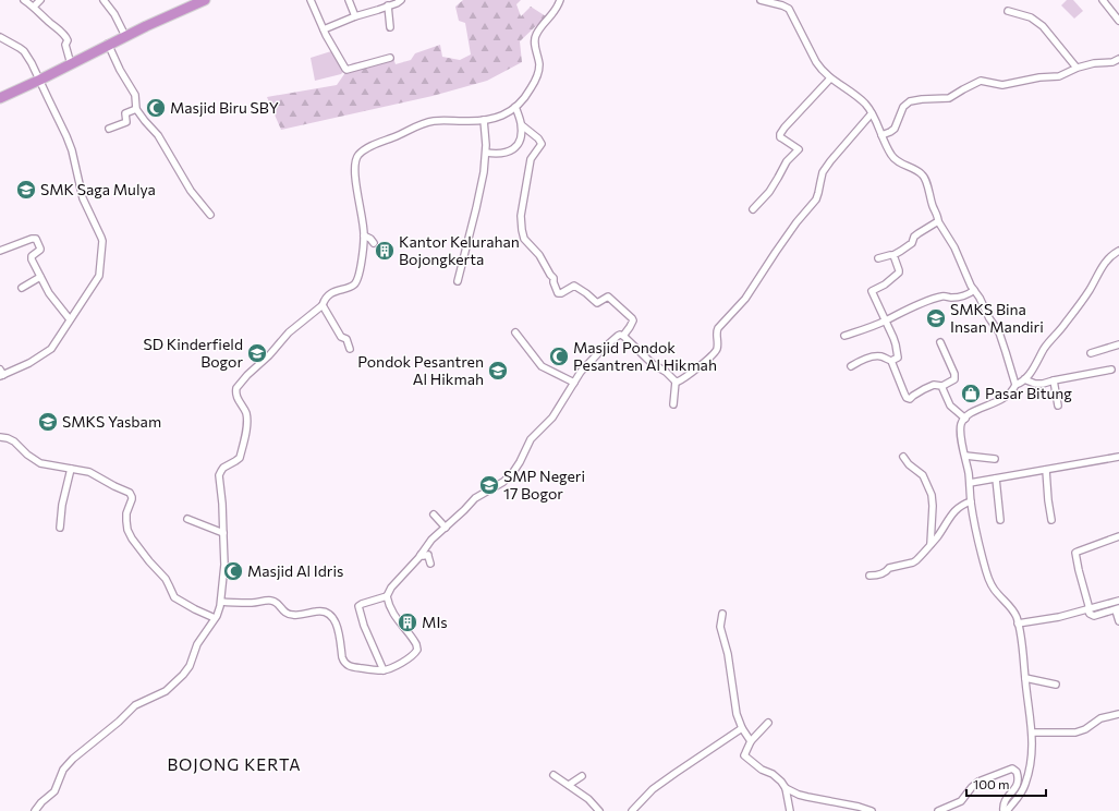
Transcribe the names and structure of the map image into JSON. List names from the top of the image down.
{
  "districts": ["BOJONG KERTA"],
  "places": {
    "mosque": ["Masjid Biru SBY", "Masjid Pondok Pesantren Al Hikmah", "Masjid Al Idris"],
    "school or university": [
      "SMK Saga Mulya",
      "SMKS Bina Insan Mandiri",
      "SD Kinderfield Bogor",
      "Pondok Pesantren Al Hikmah",
      "SMKS Yasbam",
      "SMP Negeri 17 Bogor"
    ],
    "building": ["Kantor Kelurahan Bojongkerta", "MIs"],
    "shop": ["Pasar Bitung"]
  },
  "scale_bar": "100 m"
}
